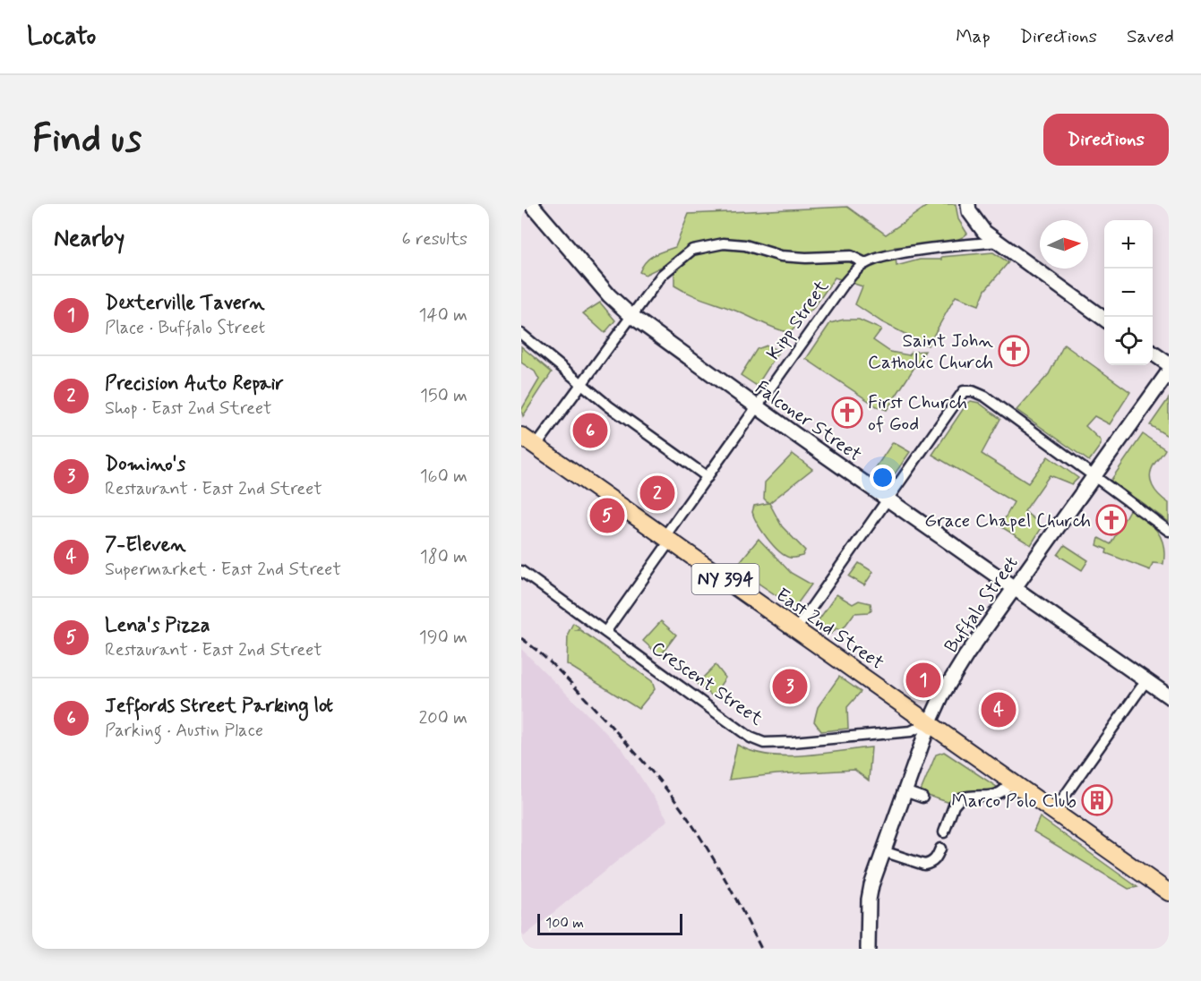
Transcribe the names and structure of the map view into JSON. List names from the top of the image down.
{
  "streets": {
    "main road": ["NY 394", "East 2nd Street"],
    "street": [
      "Kipp Street",
      "Falconer Street",
      "Buffalo Street",
      "Crescent Street"
    ]
  },
  "crossings": [
    ["Kipp Street", "Falconer Street"],
    ["Kipp Street", "East 2nd Street"],
    ["Kipp Street", "Crescent Street"],
    ["Falconer Street", "Buffalo Street"],
    ["Buffalo Street", "East 2nd Street"],
    ["Buffalo Street", "Crescent Street"],
    ["East 2nd Street", "Crescent Street"]
  ],
  "places": {
    "church": ["Saint John Catholic Church", "First Church of God", "Grace Chapel Church"],
    "building": ["Marco Polo Club"]
  },
  "scale_bar": "100 m",
  "north": "right",
  "page": {
    "header": "Locato",
    "nav": ["Map", "Directions", "Saved"],
    "buttons": "Directions",
    "title": "Find us",
    "heading": ["Nearby", "6 results"],
    "map_buttons": ["+", "−"],
    "list": [
      {
        "mark": "1",
        "name": "Dexterville Tavern",
        "note": "Place · Buffalo Street",
        "value": "140 m"
      },
      {
        "mark": "2",
        "name": "Precision Auto Repair",
        "note": "Shop · East 2nd Street",
        "value": "150 m"
      },
      {
        "mark": "3",
        "name": "Domino's",
        "note": "Restaurant · East 2nd Street",
        "value": "160 m"
      },
      {
        "mark": "4",
        "name": "7-Eleven",
        "note": "Supermarket · East 2nd Street",
        "value": "180 m"
      },
      {
        "mark": "5",
        "name": "Lena's Pizza",
        "note": "Restaurant · East 2nd Street",
        "value": "190 m"
      },
      {
        "mark": "6",
        "name": "Jeffords Street Parking lot",
        "note": "Parking · Austin Place",
        "value": "200 m"
      }
    ],
    "pins": [
      "6",
      "2",
      "5",
      "1",
      "3",
      "4"
    ],
    "scale": "100 m"
  }
}
